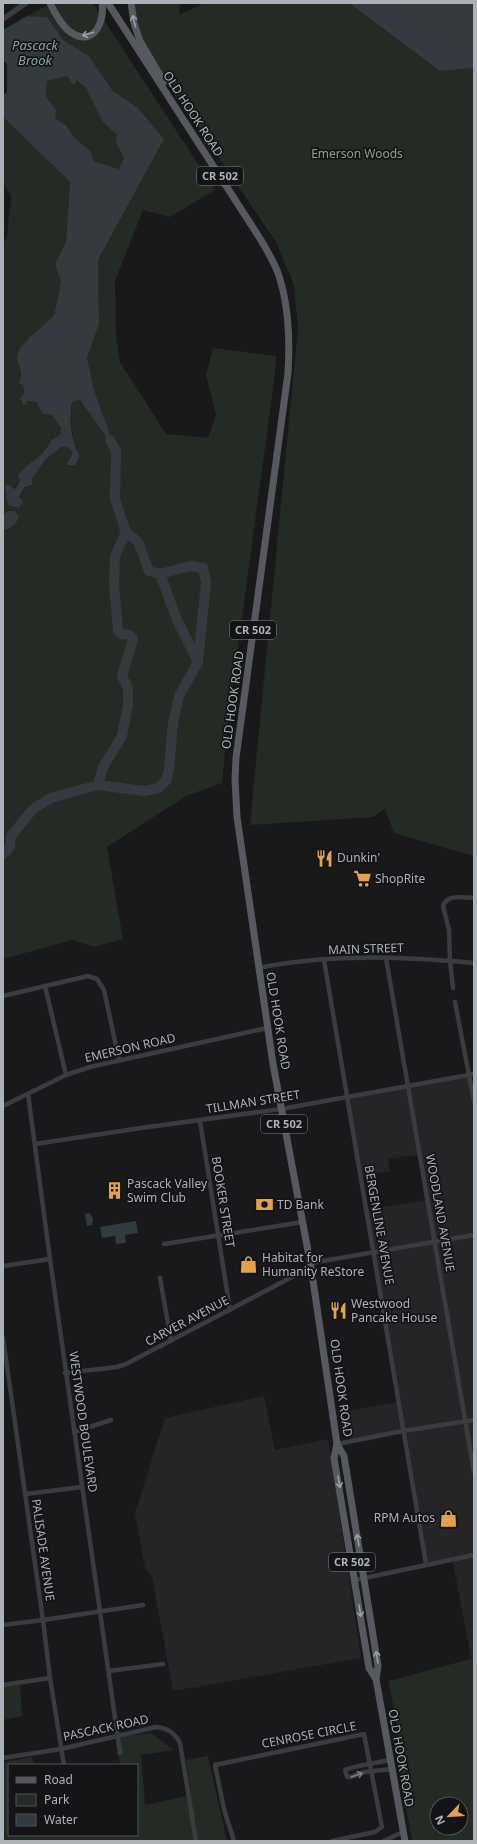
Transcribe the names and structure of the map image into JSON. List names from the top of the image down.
{
  "streets": {
    "main road": ["OLD HOOK ROAD", "CR 502"],
    "street": [
      "MAIN STREET",
      "EMERSON ROAD",
      "TILLMAN STREET",
      "BOOKER STREET",
      "WOODLAND AVENUE",
      "BERGENLINE AVENUE",
      "CARVER AVENUE",
      "WESTWOOD BOULEVARD",
      "PALISADE AVENUE",
      "PASCACK ROAD",
      "CENROSE CIRCLE"
    ]
  },
  "crossings": [
    ["OLD HOOK ROAD", "MAIN STREET"],
    ["OLD HOOK ROAD", "EMERSON ROAD"],
    ["OLD HOOK ROAD", "TILLMAN STREET"],
    ["OLD HOOK ROAD", "CARVER AVENUE"],
    ["MAIN STREET", "WOODLAND AVENUE"],
    ["MAIN STREET", "BERGENLINE AVENUE"],
    ["EMERSON ROAD", "WESTWOOD BOULEVARD"],
    ["TILLMAN STREET", "BOOKER STREET"],
    ["TILLMAN STREET", "WOODLAND AVENUE"],
    ["TILLMAN STREET", "BERGENLINE AVENUE"],
    ["TILLMAN STREET", "WESTWOOD BOULEVARD"],
    ["BOOKER STREET", "CARVER AVENUE"],
    ["WOODLAND AVENUE", "CARVER AVENUE"],
    ["BERGENLINE AVENUE", "CARVER AVENUE"],
    ["CARVER AVENUE", "WESTWOOD BOULEVARD"],
    ["WESTWOOD BOULEVARD", "PASCACK ROAD"],
    ["PALISADE AVENUE", "PASCACK ROAD"]
  ],
  "water": ["Pascack Brook"],
  "parks": ["Emerson Woods"],
  "places": {
    "restaurant": ["Dunkin'", "Westwood Pancake House"],
    "supermarket": ["ShopRite"],
    "building": ["Pascack Valley Swim Club"],
    "bank": ["TD Bank"],
    "shop": ["Habitat for Humanity ReStore", "RPM Autos"]
  },
  "legend": ["Road", "Park", "Water"],
  "north": "bottom left"
}
